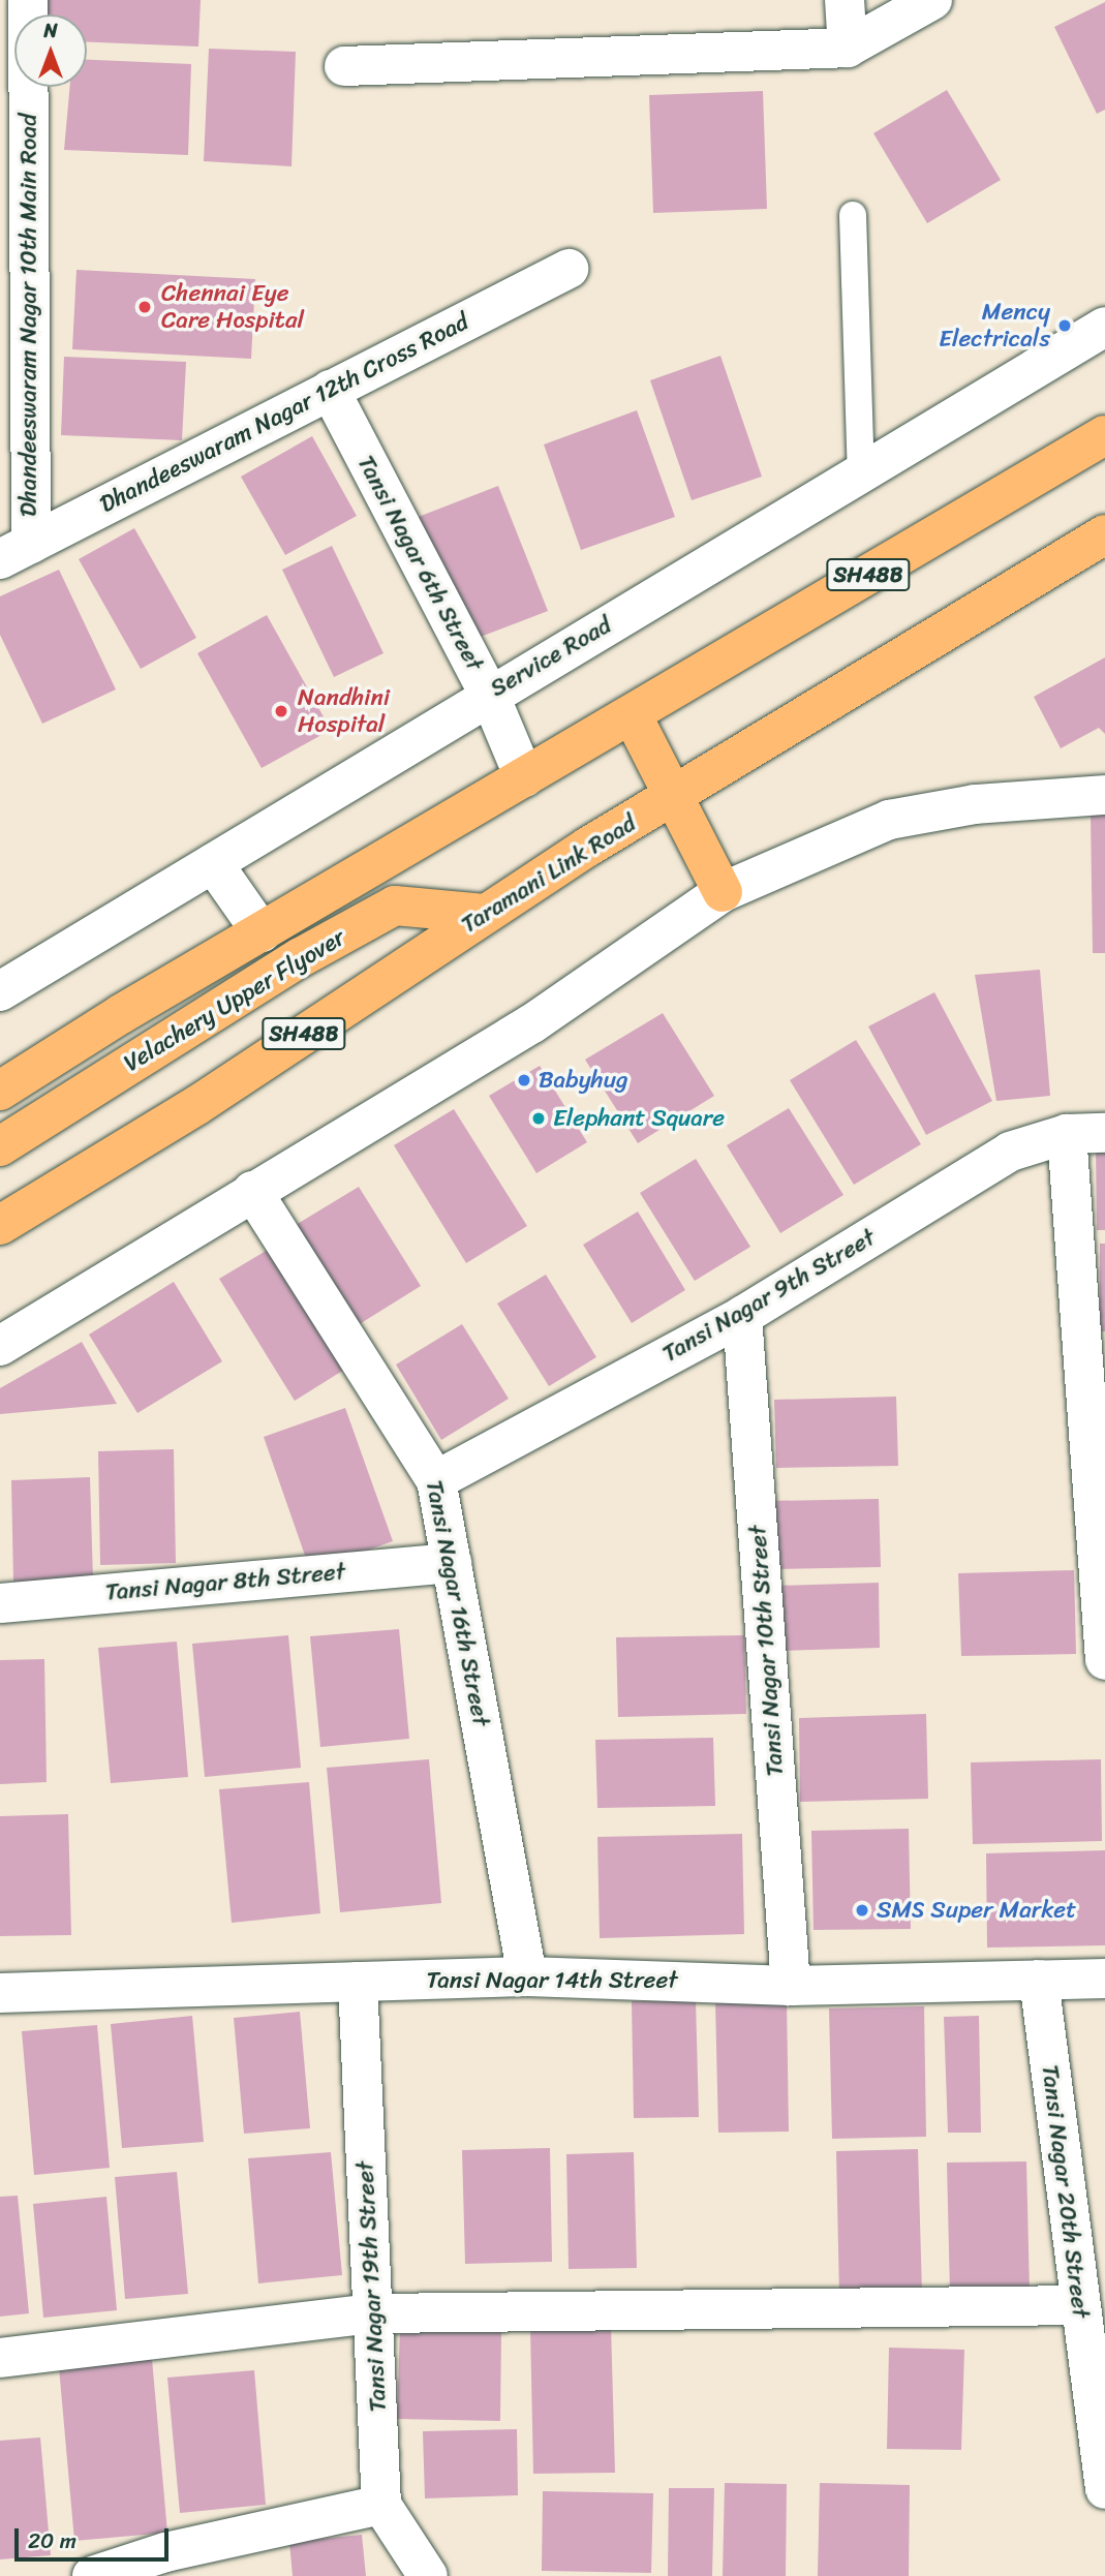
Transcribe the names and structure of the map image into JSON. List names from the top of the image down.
{
  "streets": {
    "main road": ["SH48B", "Taramani Link Road", "Velachery Upper Flyover"],
    "street": [
      "Dhandeeswaram Nagar 10th Main Road",
      "Dhandeeswaram Nagar 12th Cross Road",
      "Tansi Nagar 6th Street",
      "Service Road",
      "Tansi Nagar 9th Street",
      "Tansi Nagar 8th Street",
      "Tansi Nagar 16th Street",
      "Tansi Nagar 10th Street",
      "Tansi Nagar 14th Street",
      "Tansi Nagar 20th Street",
      "Tansi Nagar 19th Street"
    ]
  },
  "crossings": [
    ["Dhandeeswaram Nagar 10th Main Road", "Dhandeeswaram Nagar 12th Cross Road"],
    ["Dhandeeswaram Nagar 12th Cross Road", "Tansi Nagar 6th Street"],
    ["Tansi Nagar 6th Street", "SH48B"],
    ["Tansi Nagar 6th Street", "Service Road"],
    ["Taramani Link Road", "Velachery Upper Flyover"],
    ["Tansi Nagar 9th Street", "Tansi Nagar 16th Street"],
    ["Tansi Nagar 9th Street", "Tansi Nagar 10th Street"],
    ["Tansi Nagar 8th Street", "Tansi Nagar 16th Street"],
    ["Tansi Nagar 16th Street", "Tansi Nagar 14th Street"],
    ["Tansi Nagar 10th Street", "Tansi Nagar 14th Street"],
    ["Tansi Nagar 14th Street", "Tansi Nagar 20th Street"],
    ["Tansi Nagar 14th Street", "Tansi Nagar 19th Street"]
  ],
  "places": [
    "Chennai Eye Care Hospital",
    "Mency Electricals",
    "Nandhini Hospital",
    "Babyhug",
    "Elephant Square",
    "SMS Super Market"
  ],
  "scale_bar": "20 m",
  "north": "top"
}
